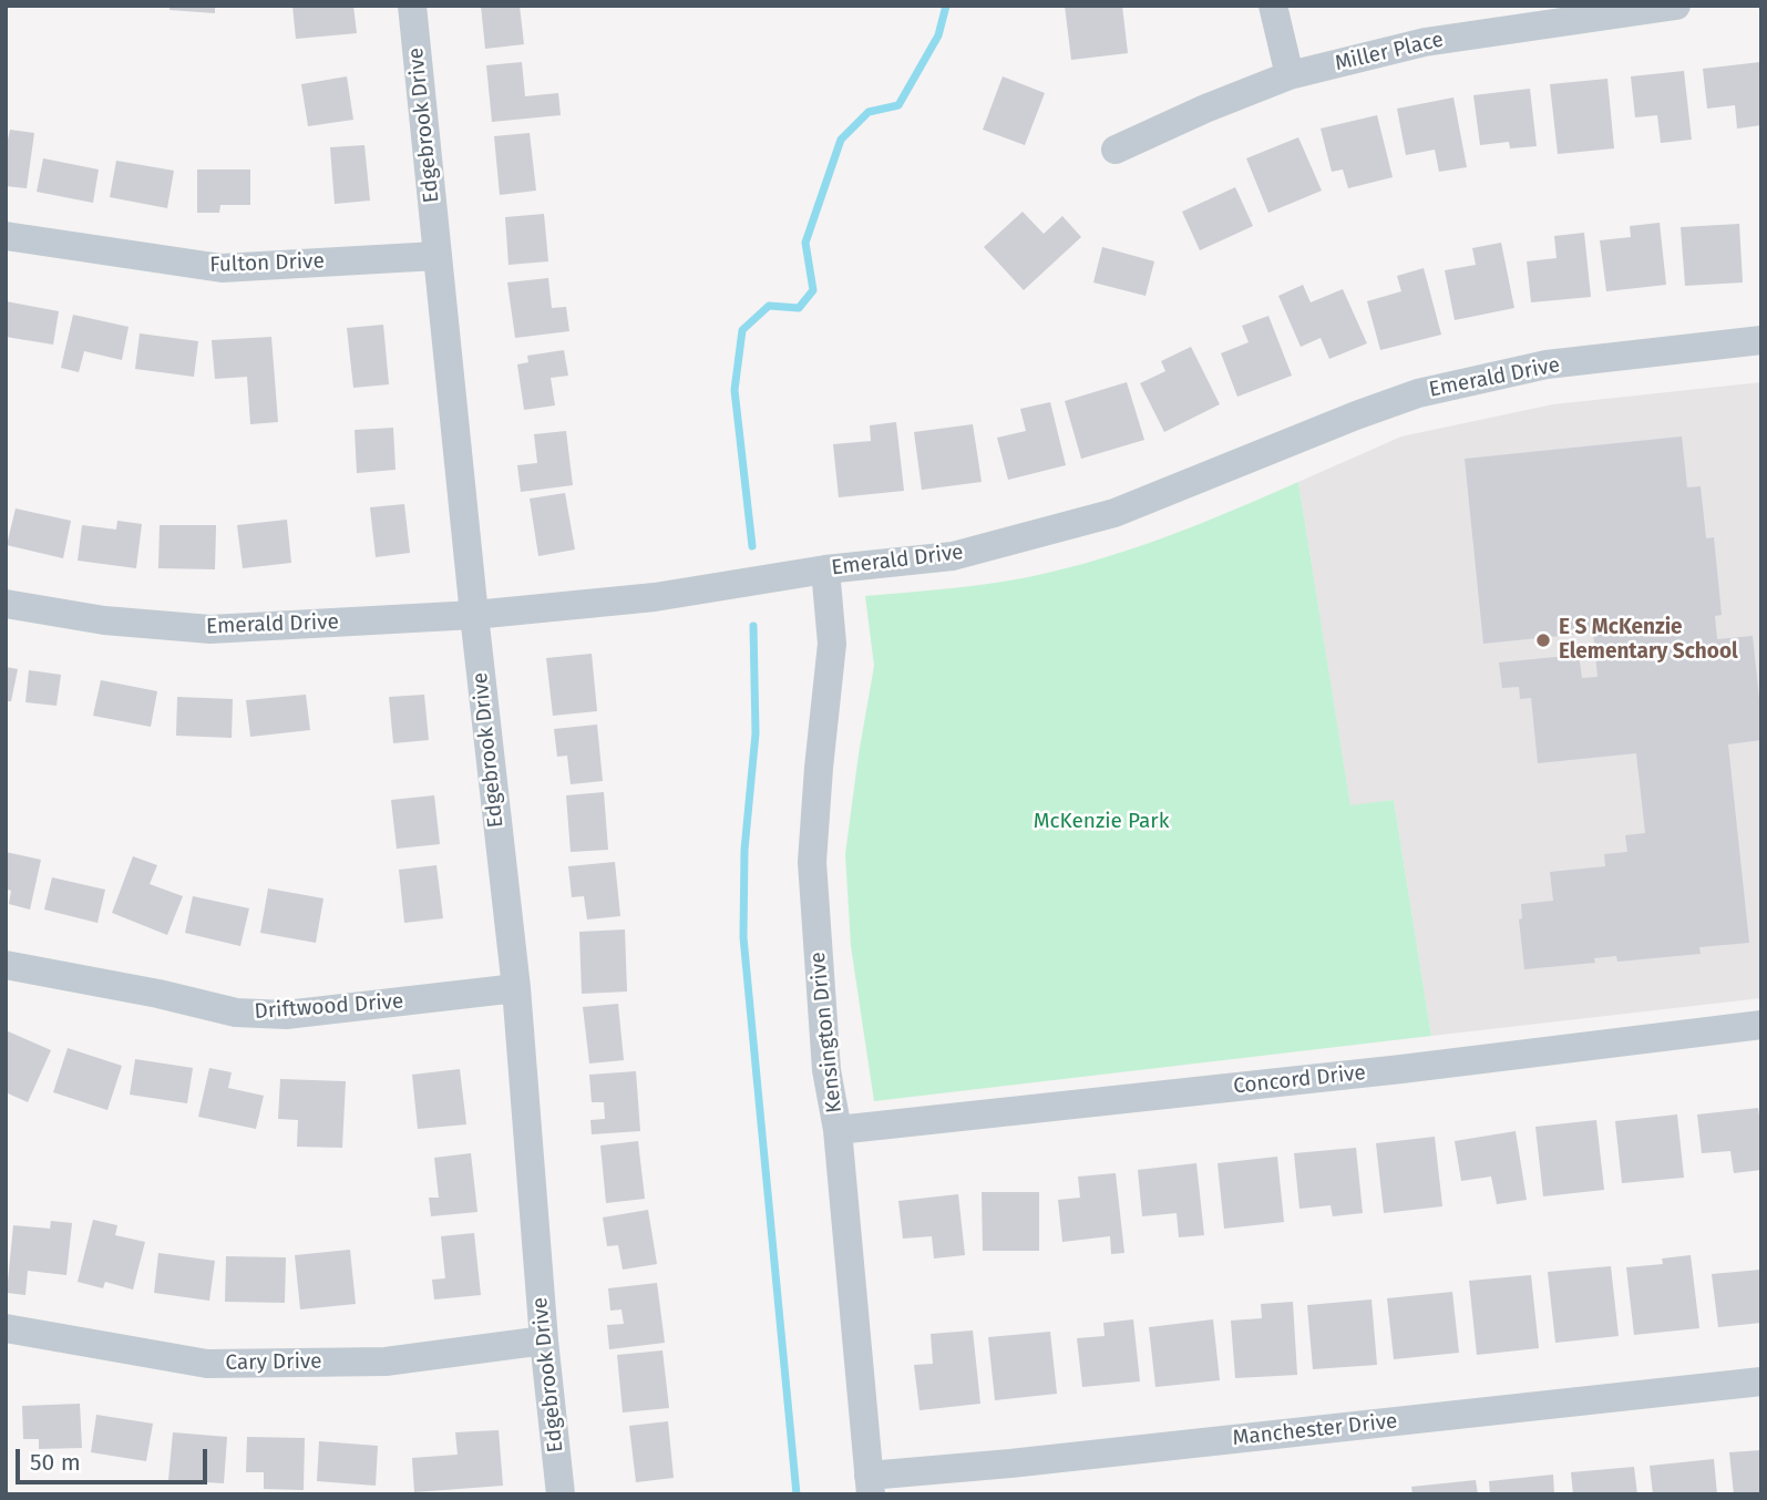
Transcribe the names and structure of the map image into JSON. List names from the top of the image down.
{
  "streets": {
    "street": [
      "Miller Place",
      "Edgebrook Drive",
      "Fulton Drive",
      "Emerald Drive",
      "Driftwood Drive",
      "Kensington Drive",
      "Concord Drive",
      "Cary Drive",
      "Manchester Drive"
    ]
  },
  "crossings": [
    ["Edgebrook Drive", "Fulton Drive"],
    ["Edgebrook Drive", "Emerald Drive"],
    ["Edgebrook Drive", "Driftwood Drive"],
    ["Edgebrook Drive", "Cary Drive"],
    ["Emerald Drive", "Kensington Drive"],
    ["Kensington Drive", "Concord Drive"],
    ["Kensington Drive", "Manchester Drive"]
  ],
  "parks": ["McKenzie Park"],
  "places": ["E S McKenzie Elementary School"],
  "scale_bar": "50 m"
}
